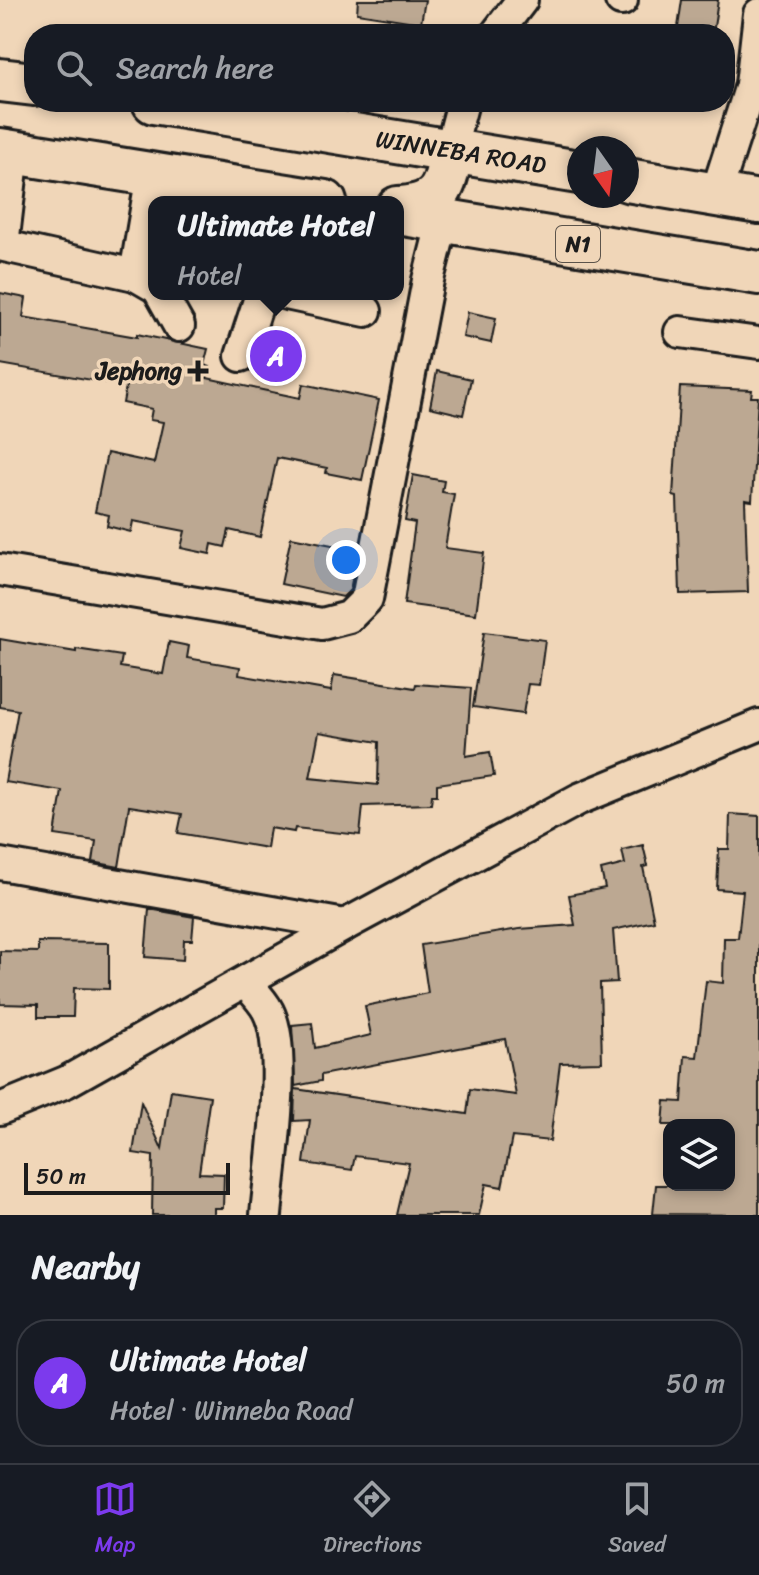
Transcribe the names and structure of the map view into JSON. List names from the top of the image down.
{
  "streets": {
    "highway": ["WINNEBA ROAD", "N1"]
  },
  "places": {
    "health": ["Jephong"]
  },
  "scale_bar": "50 m",
  "north": "bottom",
  "page": {
    "search": "Search here",
    "popup": ["Ultimate Hotel", "Hotel"],
    "pins": "A",
    "scale": "50 m",
    "heading": "Nearby",
    "list": [
      {
        "mark": "A",
        "name": "Ultimate Hotel",
        "note": "Hotel · Winneba Road",
        "value": "50 m"
      }
    ],
    "nav": ["Map", "Directions", "Saved"]
  }
}
